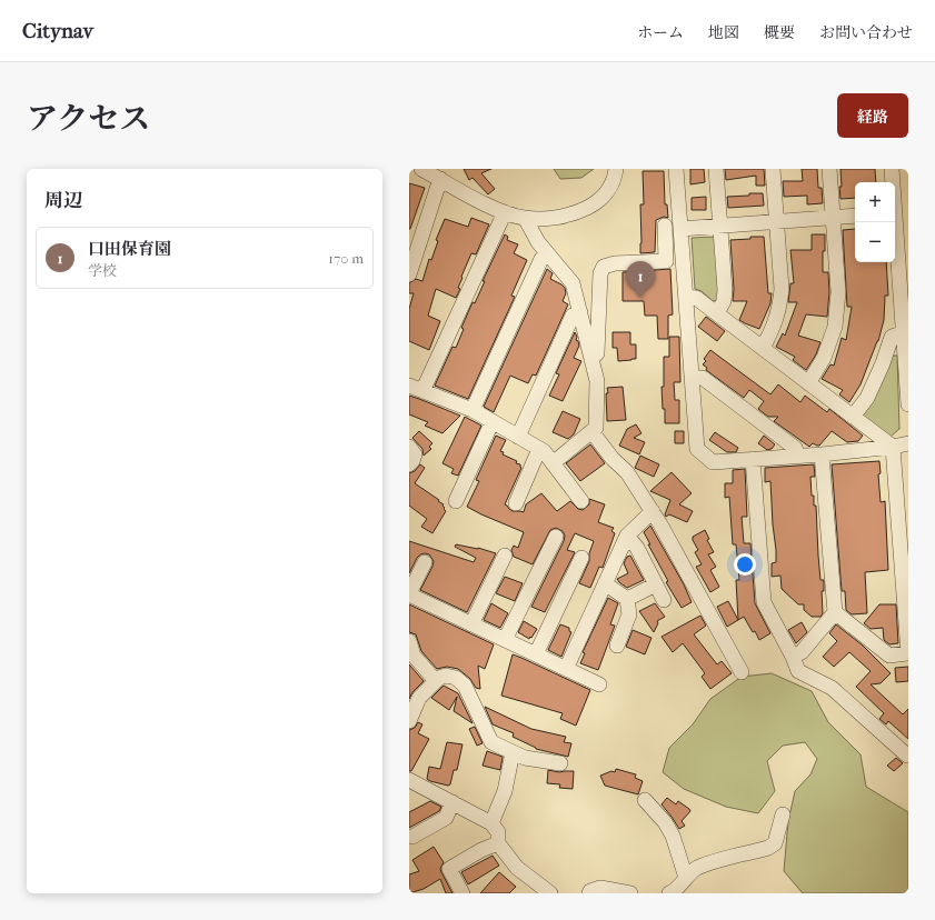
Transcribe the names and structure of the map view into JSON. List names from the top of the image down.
{
  "page": {
    "header": "Citynav",
    "nav": [
      "ホーム",
      "地図",
      "概要",
      "お問い合わせ"
    ],
    "title": "アクセス",
    "buttons": "経路",
    "heading": "周辺",
    "map_buttons": ["+", "−"],
    "list": [
      {
        "mark": "1",
        "name": "口田保育園",
        "note": "学校",
        "value": "170 m"
      }
    ],
    "pins": "1"
  }
}
